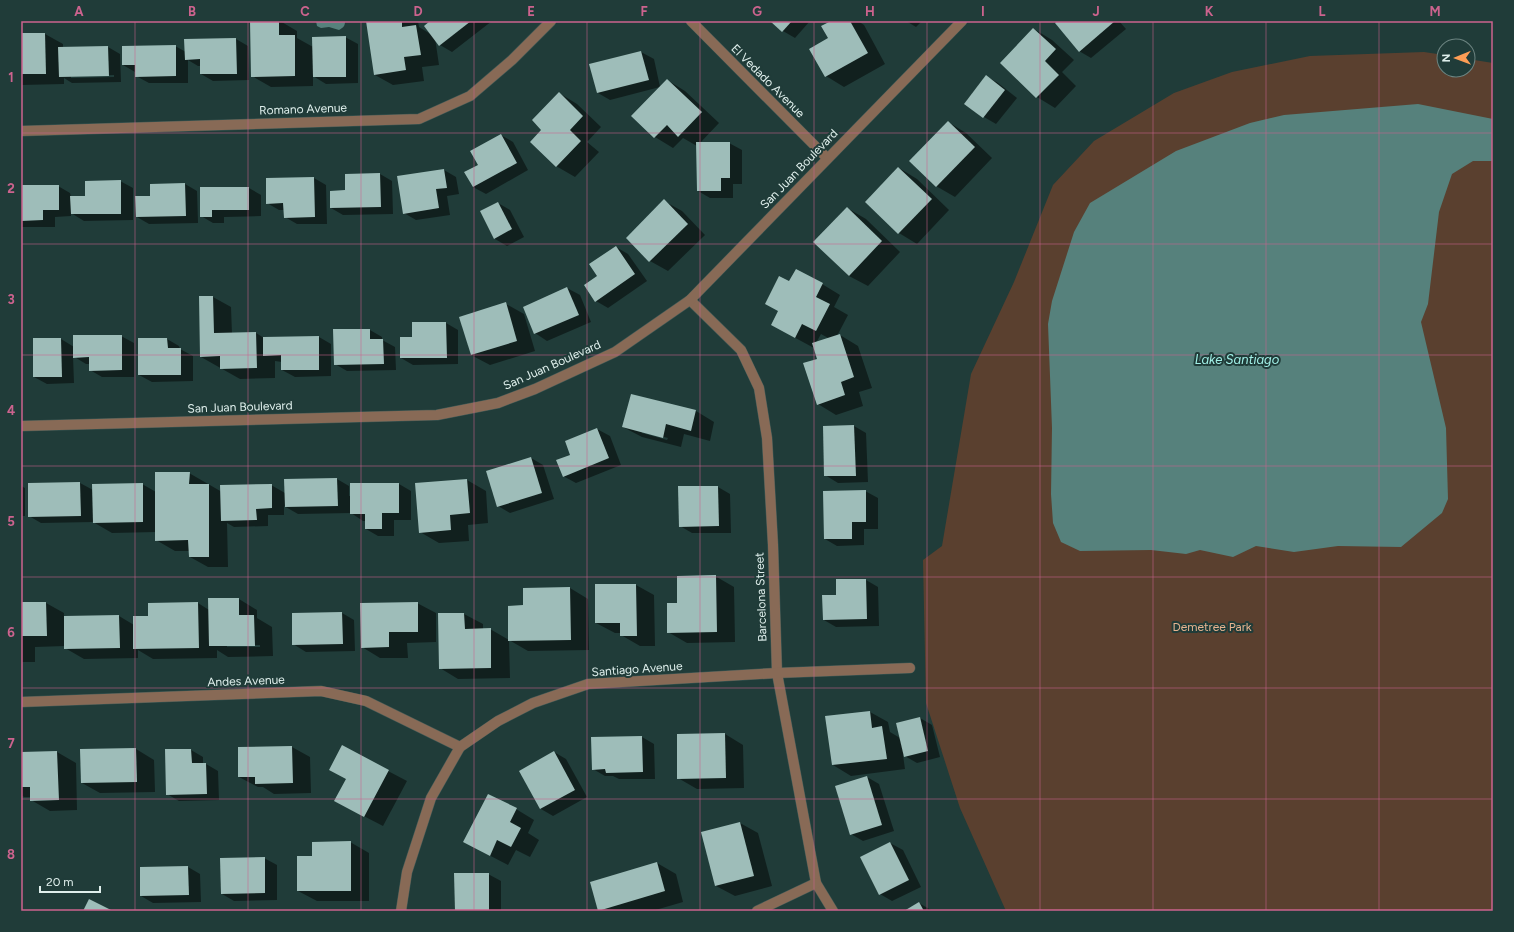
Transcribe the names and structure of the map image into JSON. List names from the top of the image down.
{
  "streets": {
    "street": [
      "El Vedado Avenue",
      "Romano Avenue",
      "San Juan Boulevard",
      "Barcelona Street",
      "Santiago Avenue",
      "Andes Avenue"
    ]
  },
  "crossings": [
    ["El Vedado Avenue", "San Juan Boulevard"],
    ["San Juan Boulevard", "Barcelona Street"],
    ["Barcelona Street", "Santiago Avenue"],
    ["Santiago Avenue", "Andes Avenue"]
  ],
  "water": ["Lake Santiago"],
  "parks": ["Demetree Park"],
  "scale_bar": "20 m",
  "north": "left",
  "grid": {
    "columns": [
      "A",
      "B",
      "C",
      "D",
      "E",
      "F",
      "G",
      "H",
      "I",
      "J",
      "K",
      "L",
      "M"
    ],
    "rows": [
      "1",
      "2",
      "3",
      "4",
      "5",
      "6",
      "7",
      "8"
    ]
  }
}
